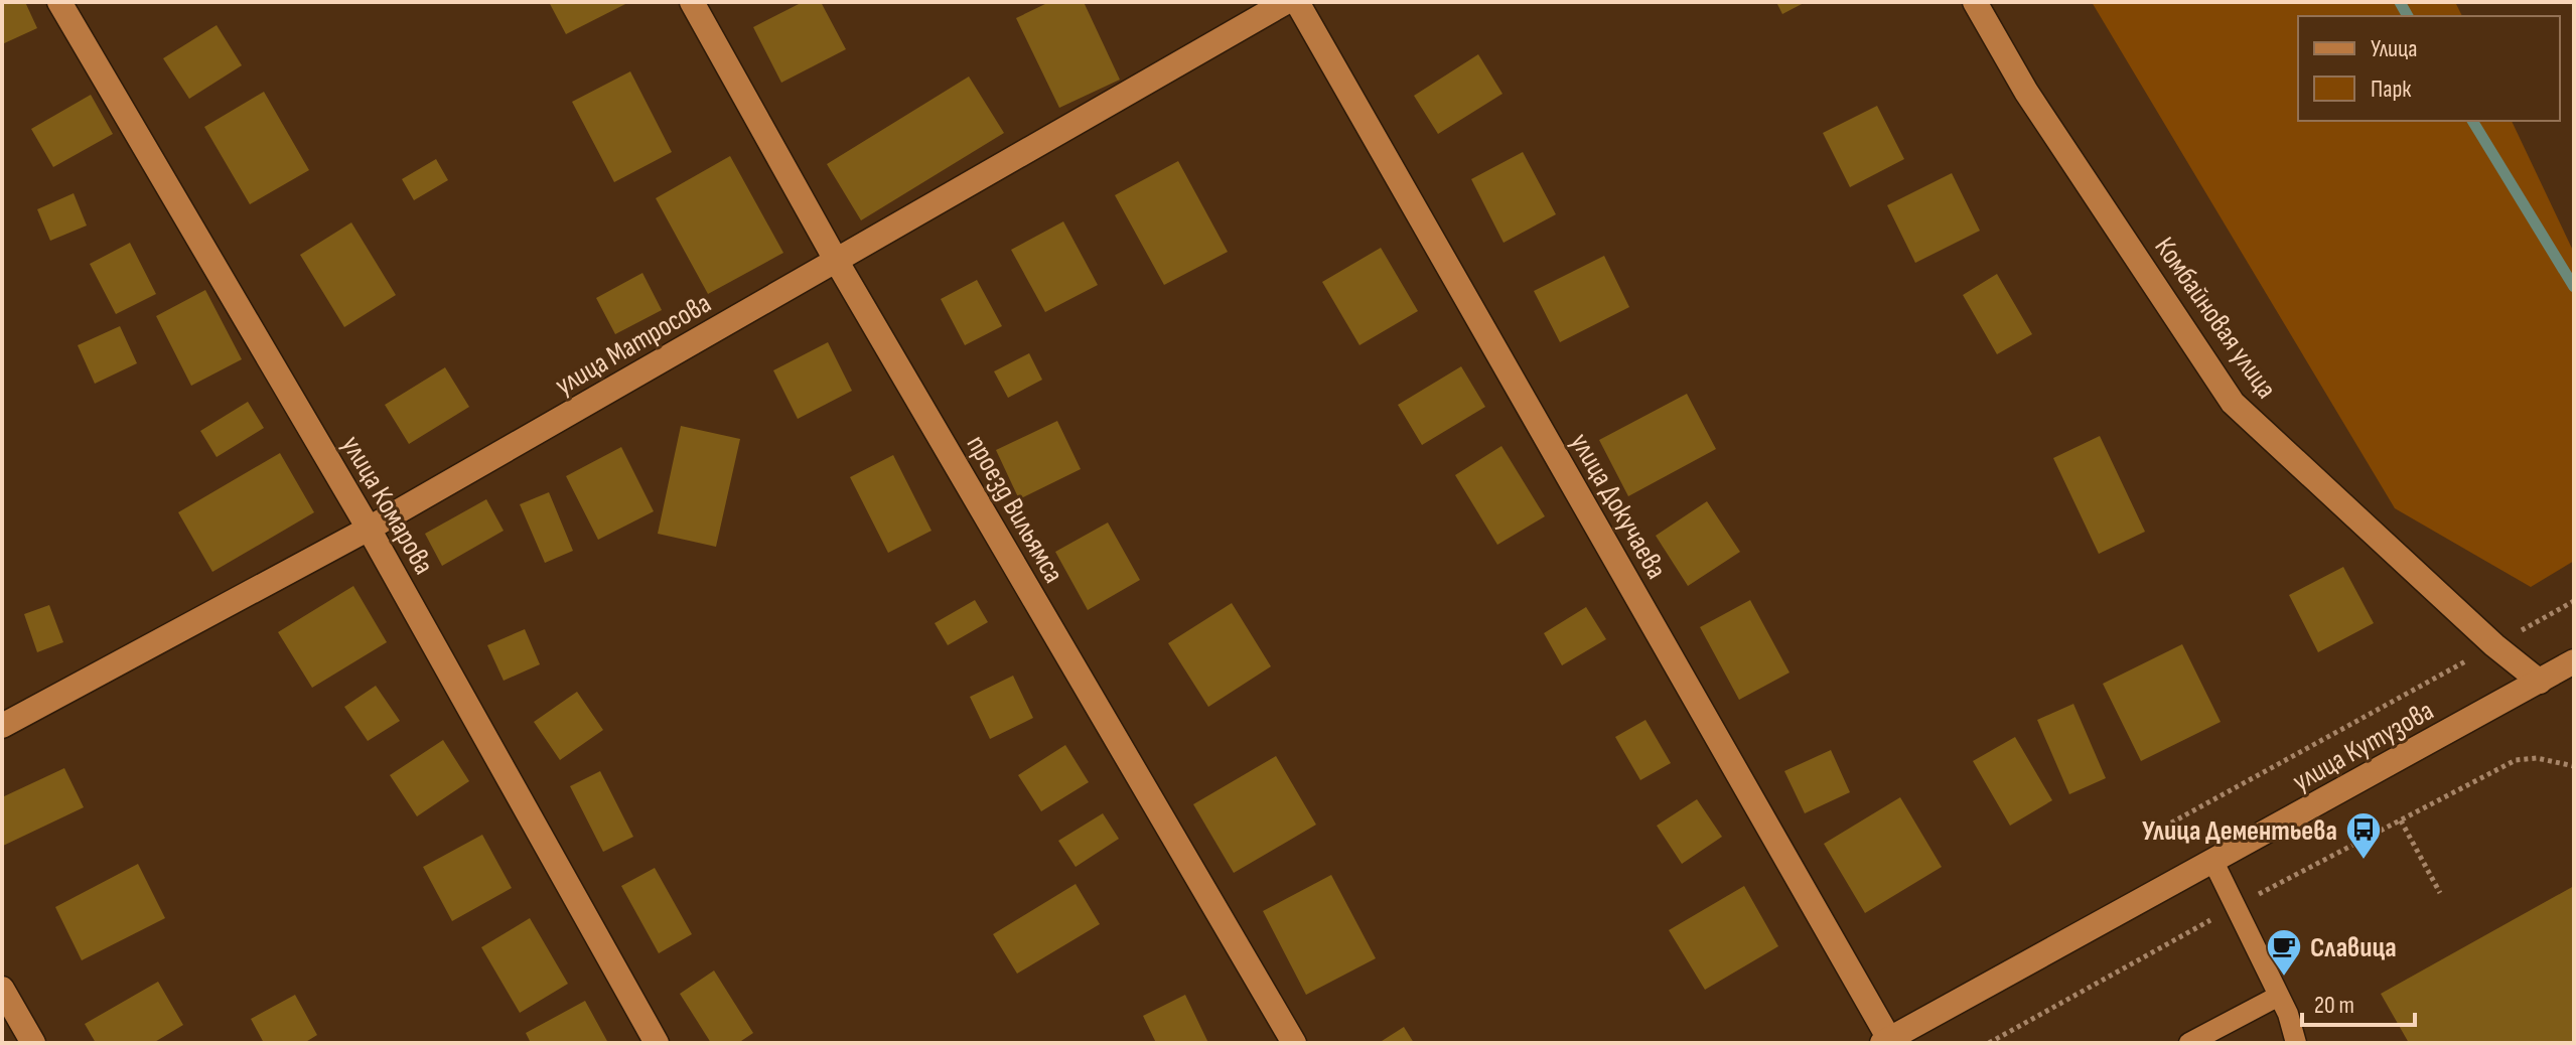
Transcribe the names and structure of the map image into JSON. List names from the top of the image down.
{
  "streets": {
    "street": [
      "Комбайновая улица",
      "улица Матросова",
      "улица Комарова",
      "улица Докучаева",
      "проезд Вильямса",
      "улица Кутузова"
    ]
  },
  "crossings": [
    ["Комбайновая улица", "улица Кутузова"],
    ["улица Матросова", "улица Комарова"],
    ["улица Матросова", "проезд Вильямса"],
    ["улица Докучаева", "улица Кутузова"]
  ],
  "places": {
    "bus stop": ["Улица Дементьева"],
    "cafe": ["Славица"]
  },
  "legend": ["Улица", "Парк"],
  "scale_bar": "20 m"
}
